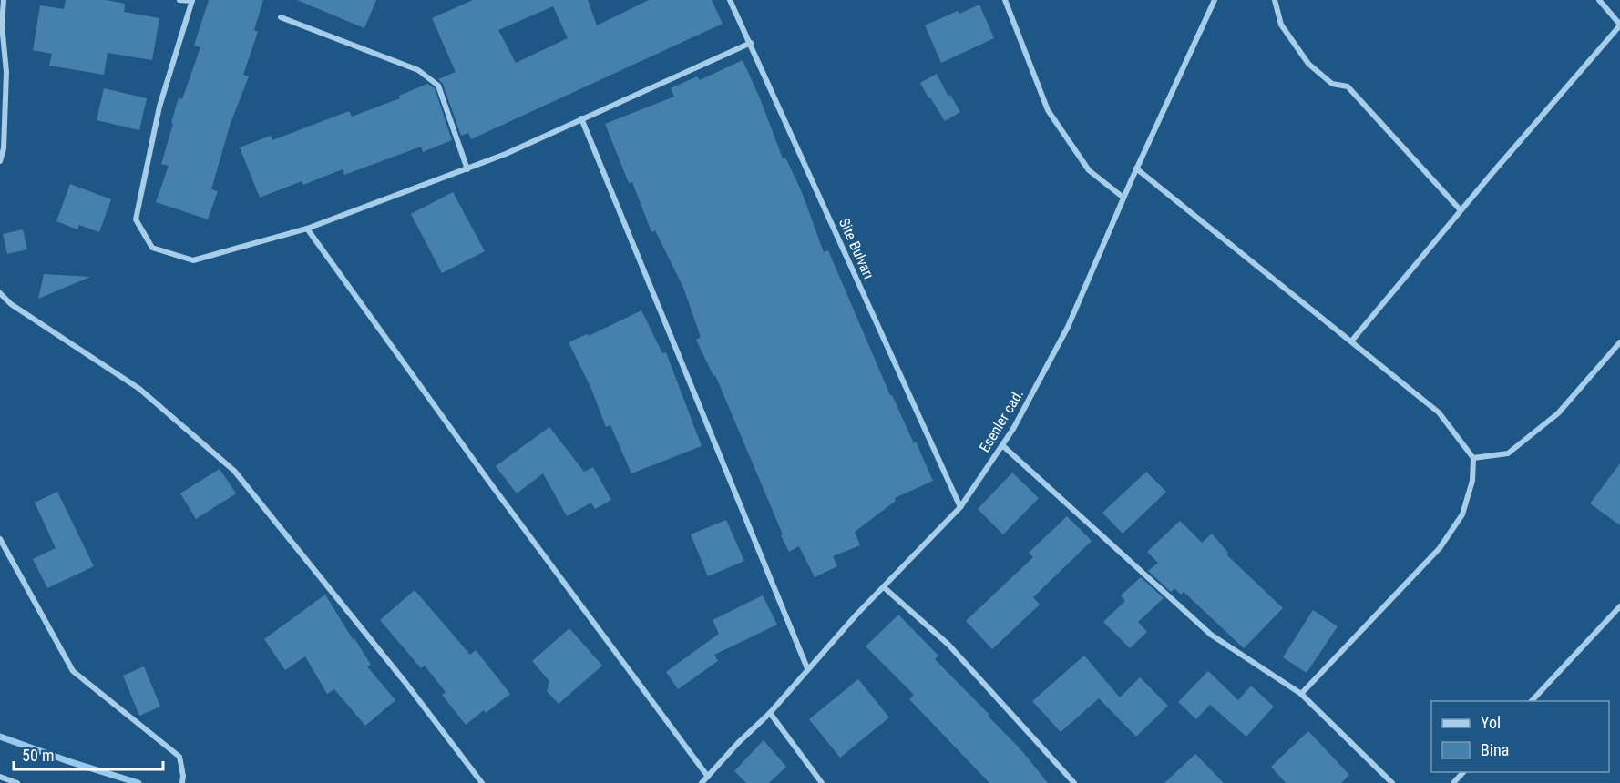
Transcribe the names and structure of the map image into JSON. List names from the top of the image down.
{
  "streets": {
    "street": ["Site Bulvarı", "Esenler cad."]
  },
  "crossings": [
    ["Site Bulvarı", "Esenler cad."]
  ],
  "legend": ["Yol", "Bina"],
  "scale_bar": "50 m"
}
